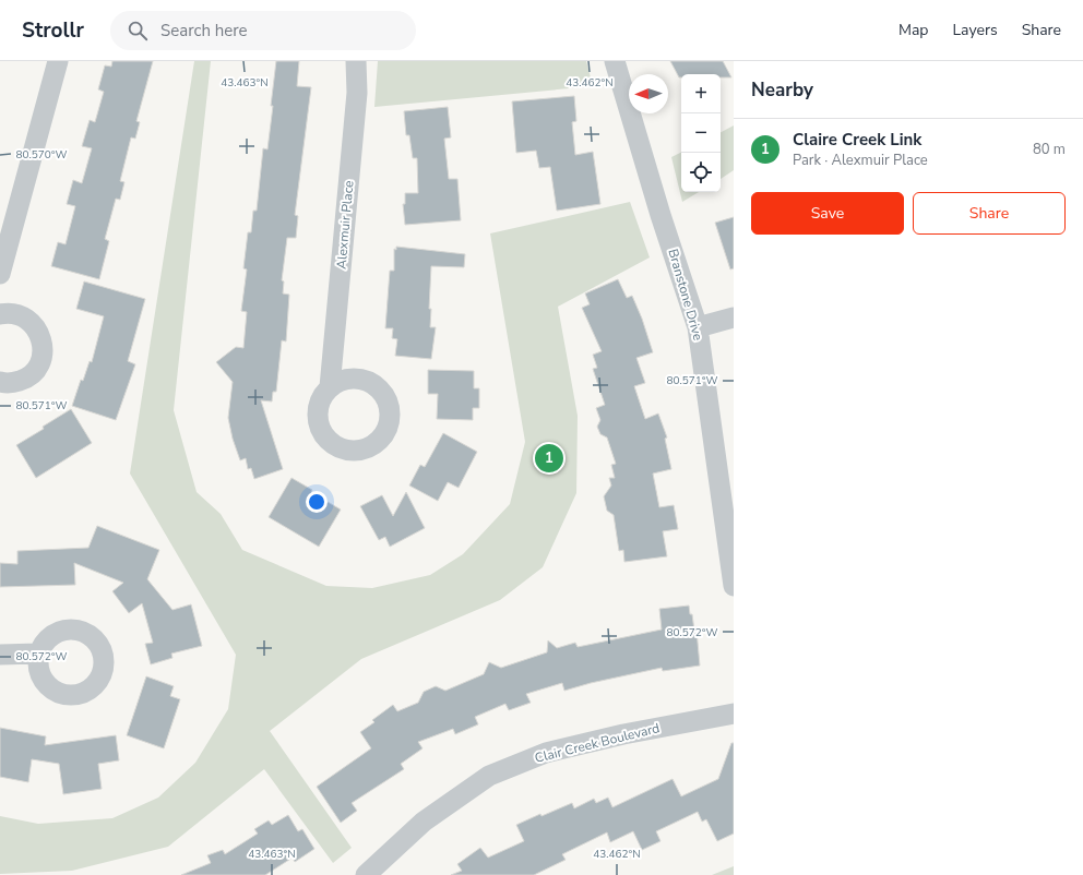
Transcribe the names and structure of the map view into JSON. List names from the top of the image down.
{
  "streets": {
    "street": ["Alexmuir Place", "Branstone Drive", "Clair Creek Boulevard"]
  },
  "north": "left",
  "page": {
    "header": "Strollr",
    "search": "Search here",
    "nav": ["Map", "Layers", "Share"],
    "heading": "Nearby",
    "map_buttons": ["+", "−"],
    "list": [
      {
        "mark": "1",
        "name": "Claire Creek Link",
        "note": "Park · Alexmuir Place",
        "value": "80 m"
      }
    ],
    "buttons": ["Save", "Share"],
    "pins": "1"
  },
  "coordinates": [
    "43.463°N",
    "43.462°N",
    "80.570°W",
    "80.571°W",
    "80.572°W"
  ]
}
